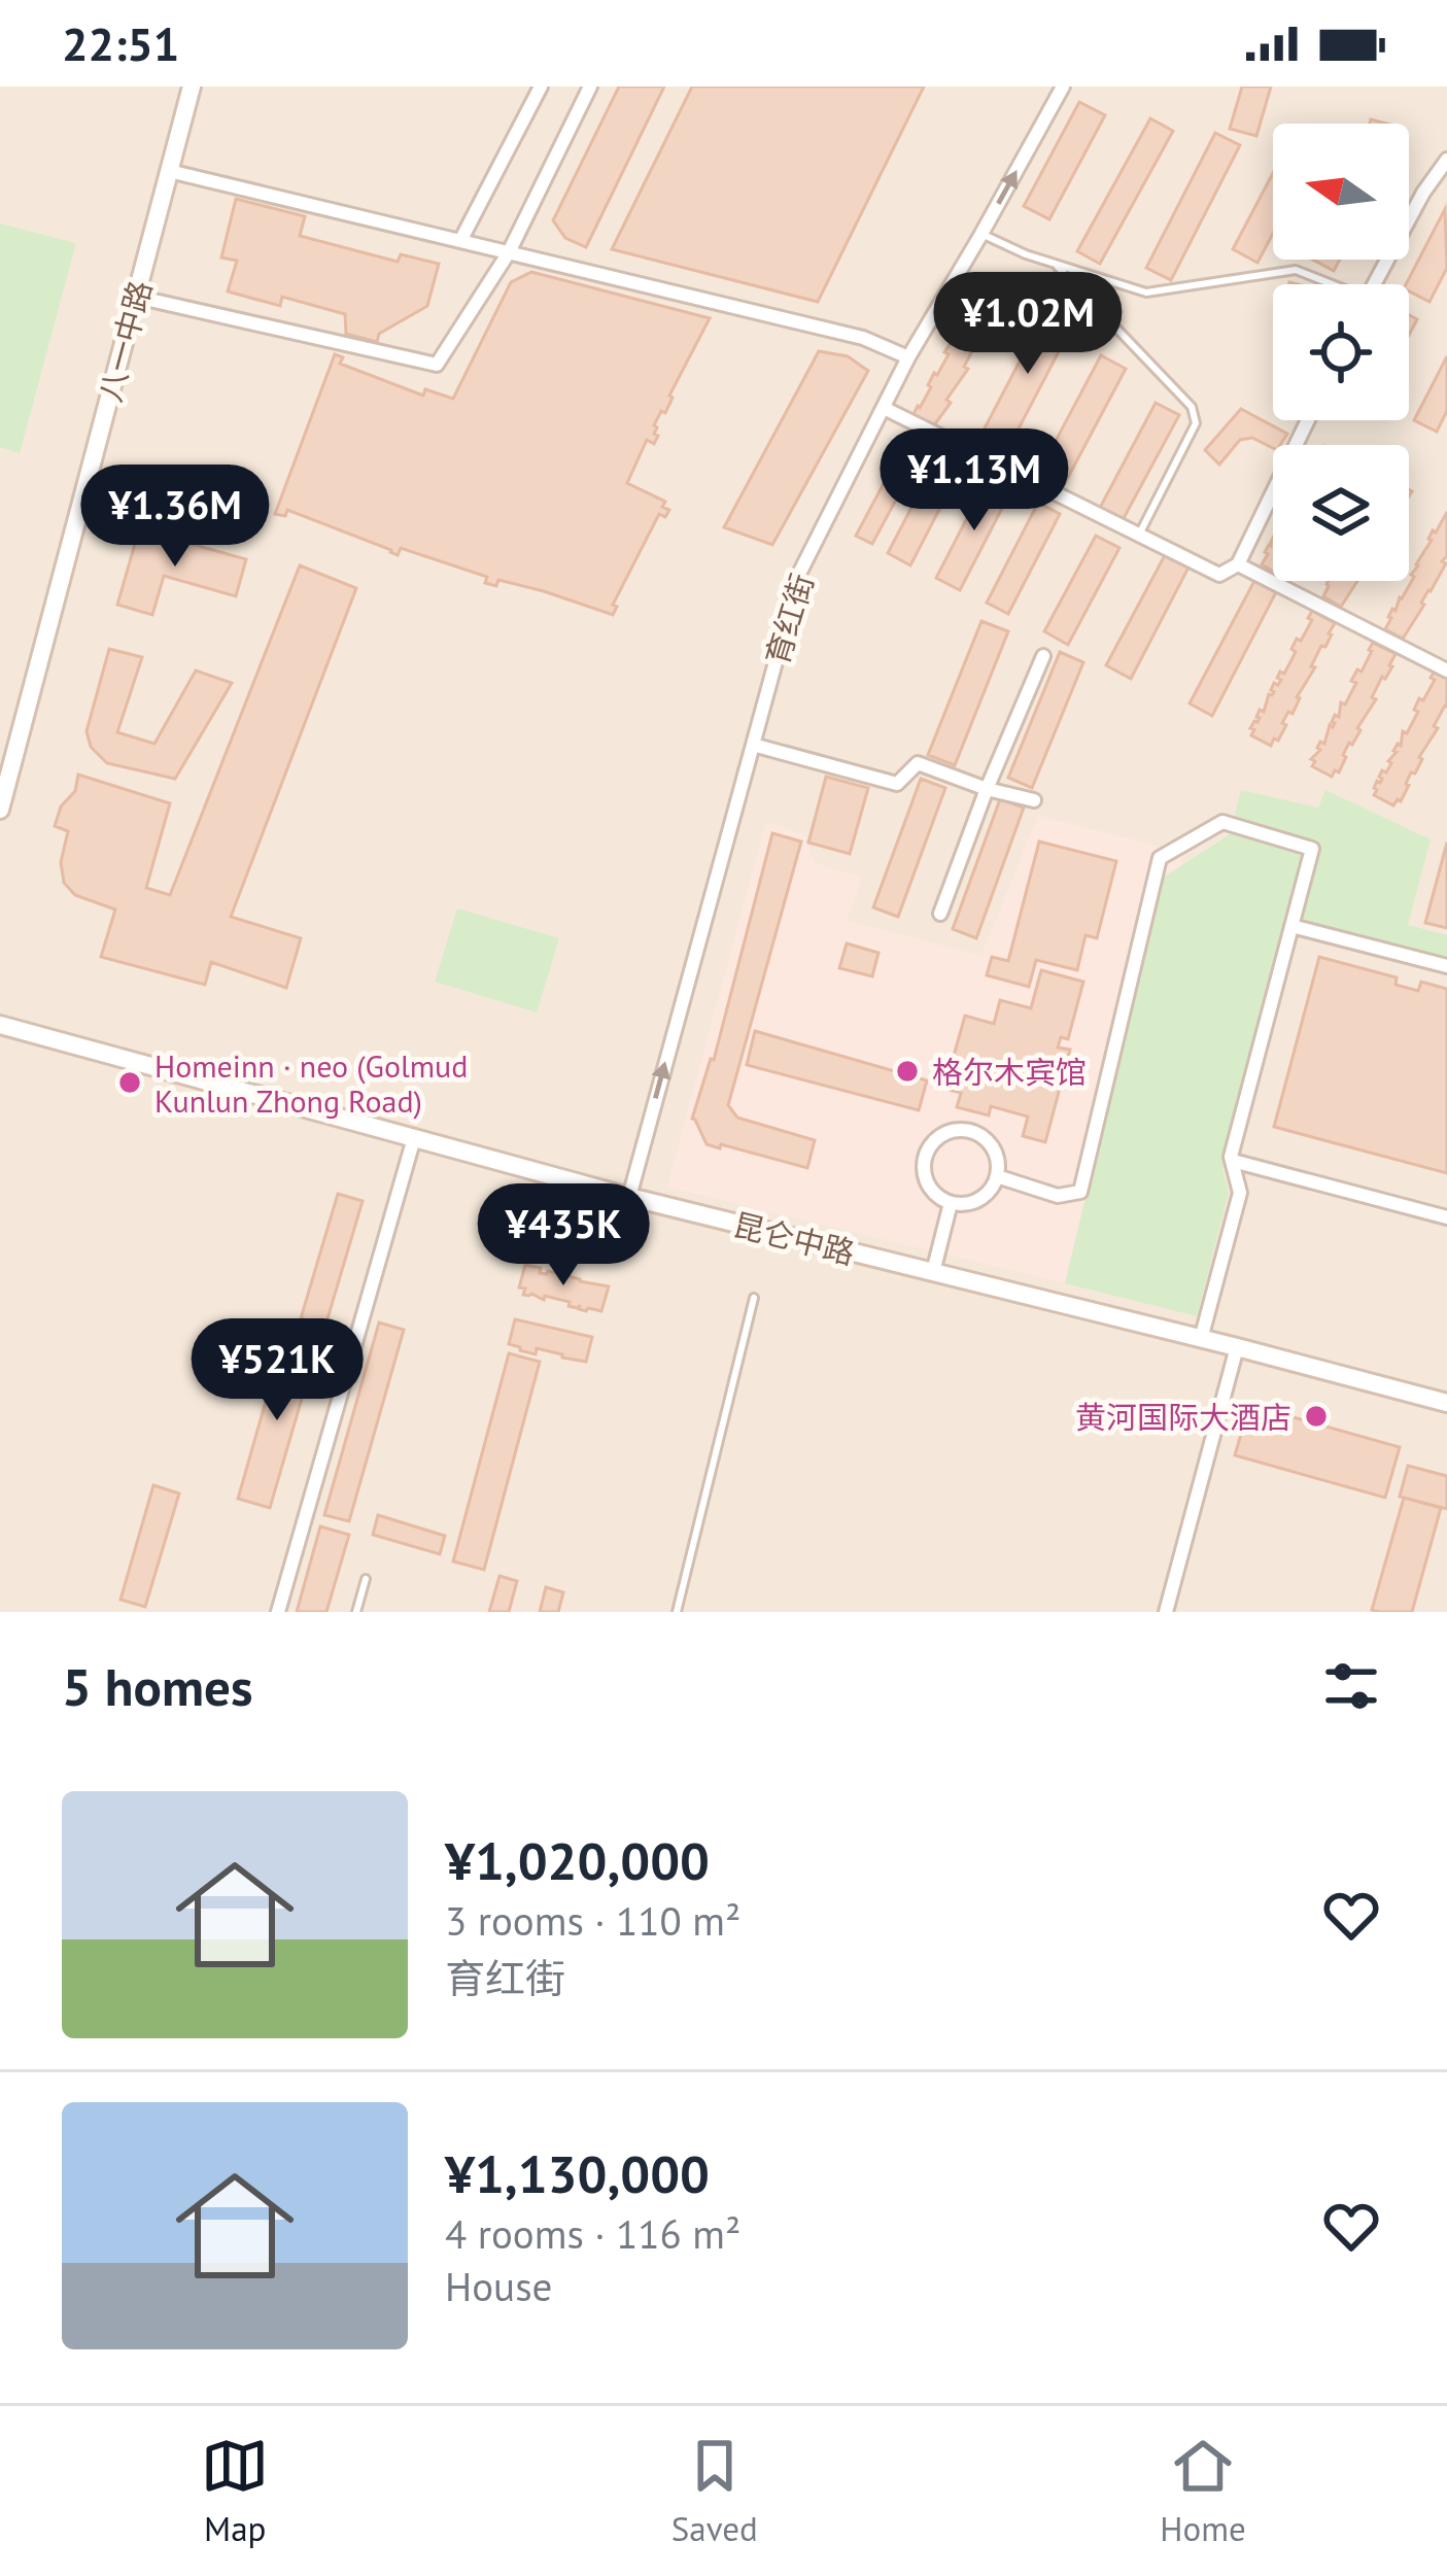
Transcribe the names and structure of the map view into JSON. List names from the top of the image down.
{
  "streets": {
    "main road": ["八一中路", "昆仑中路"],
    "street": ["育红街"]
  },
  "crossings": [
    ["育红街", "昆仑中路"]
  ],
  "one_way": ["育红街"],
  "places": ["格尔木宾馆", "Homeinn · neo (Golmud Kunlun Zhong Road)", "黄河国际大酒店"],
  "north": "left",
  "page": {
    "status": "22:51",
    "price": [
      "¥1.02M",
      "¥1.13M",
      "¥1.36M",
      "¥435K",
      "¥521K"
    ],
    "heading": "5 homes",
    "list": [
      {
        "name": "¥1,020,000",
        "note": "3 rooms · 110 m² · 育红街"
      },
      {
        "name": "¥1,130,000",
        "note": "4 rooms · 116 m² · House"
      }
    ],
    "tabs": ["Map", "Saved", "Home"]
  }
}
